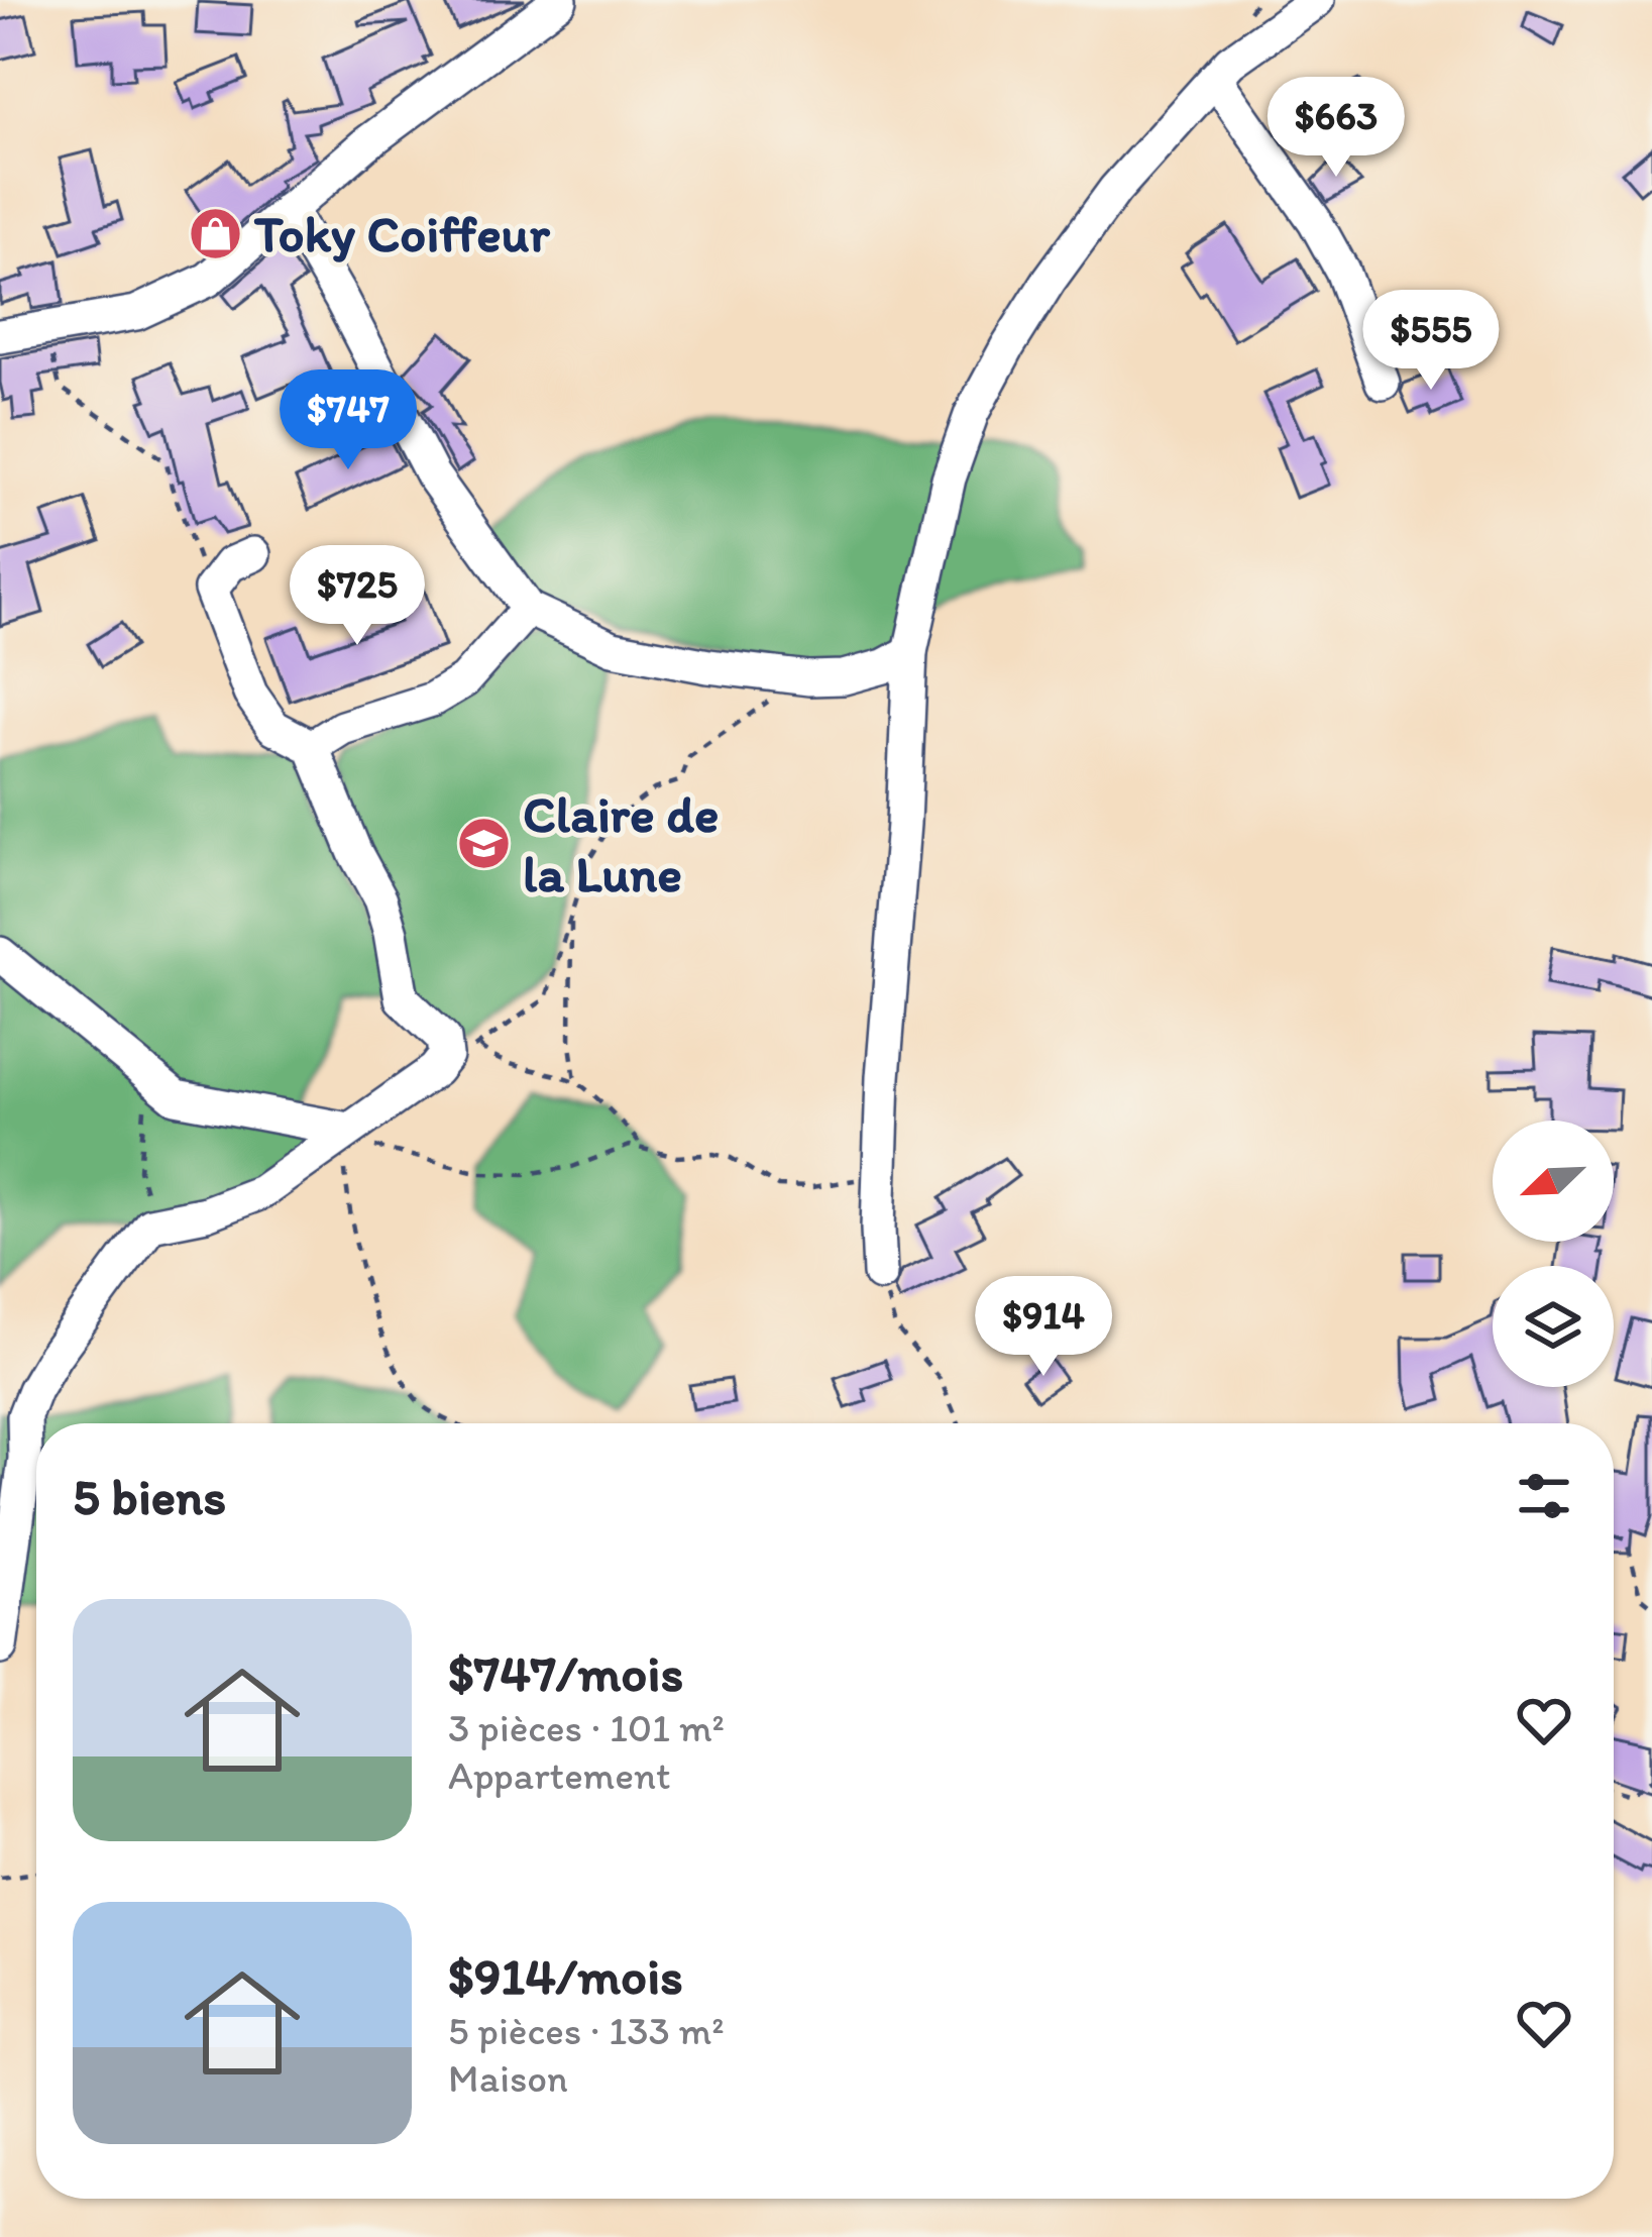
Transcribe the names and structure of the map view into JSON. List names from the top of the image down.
{
  "places": {
    "shop": ["Toky Coiffeur"],
    "school or university": ["Claire de la Lune"]
  },
  "north": "bottom left",
  "page": {
    "price": [
      "$663",
      "$555",
      "$747",
      "$725",
      "$914"
    ],
    "heading": "5 biens",
    "list": [
      {
        "name": "$747/mois",
        "note": "3 pièces · 101 m² · Appartement"
      },
      {
        "name": "$914/mois",
        "note": "5 pièces · 133 m² · Maison"
      }
    ]
  }
}
